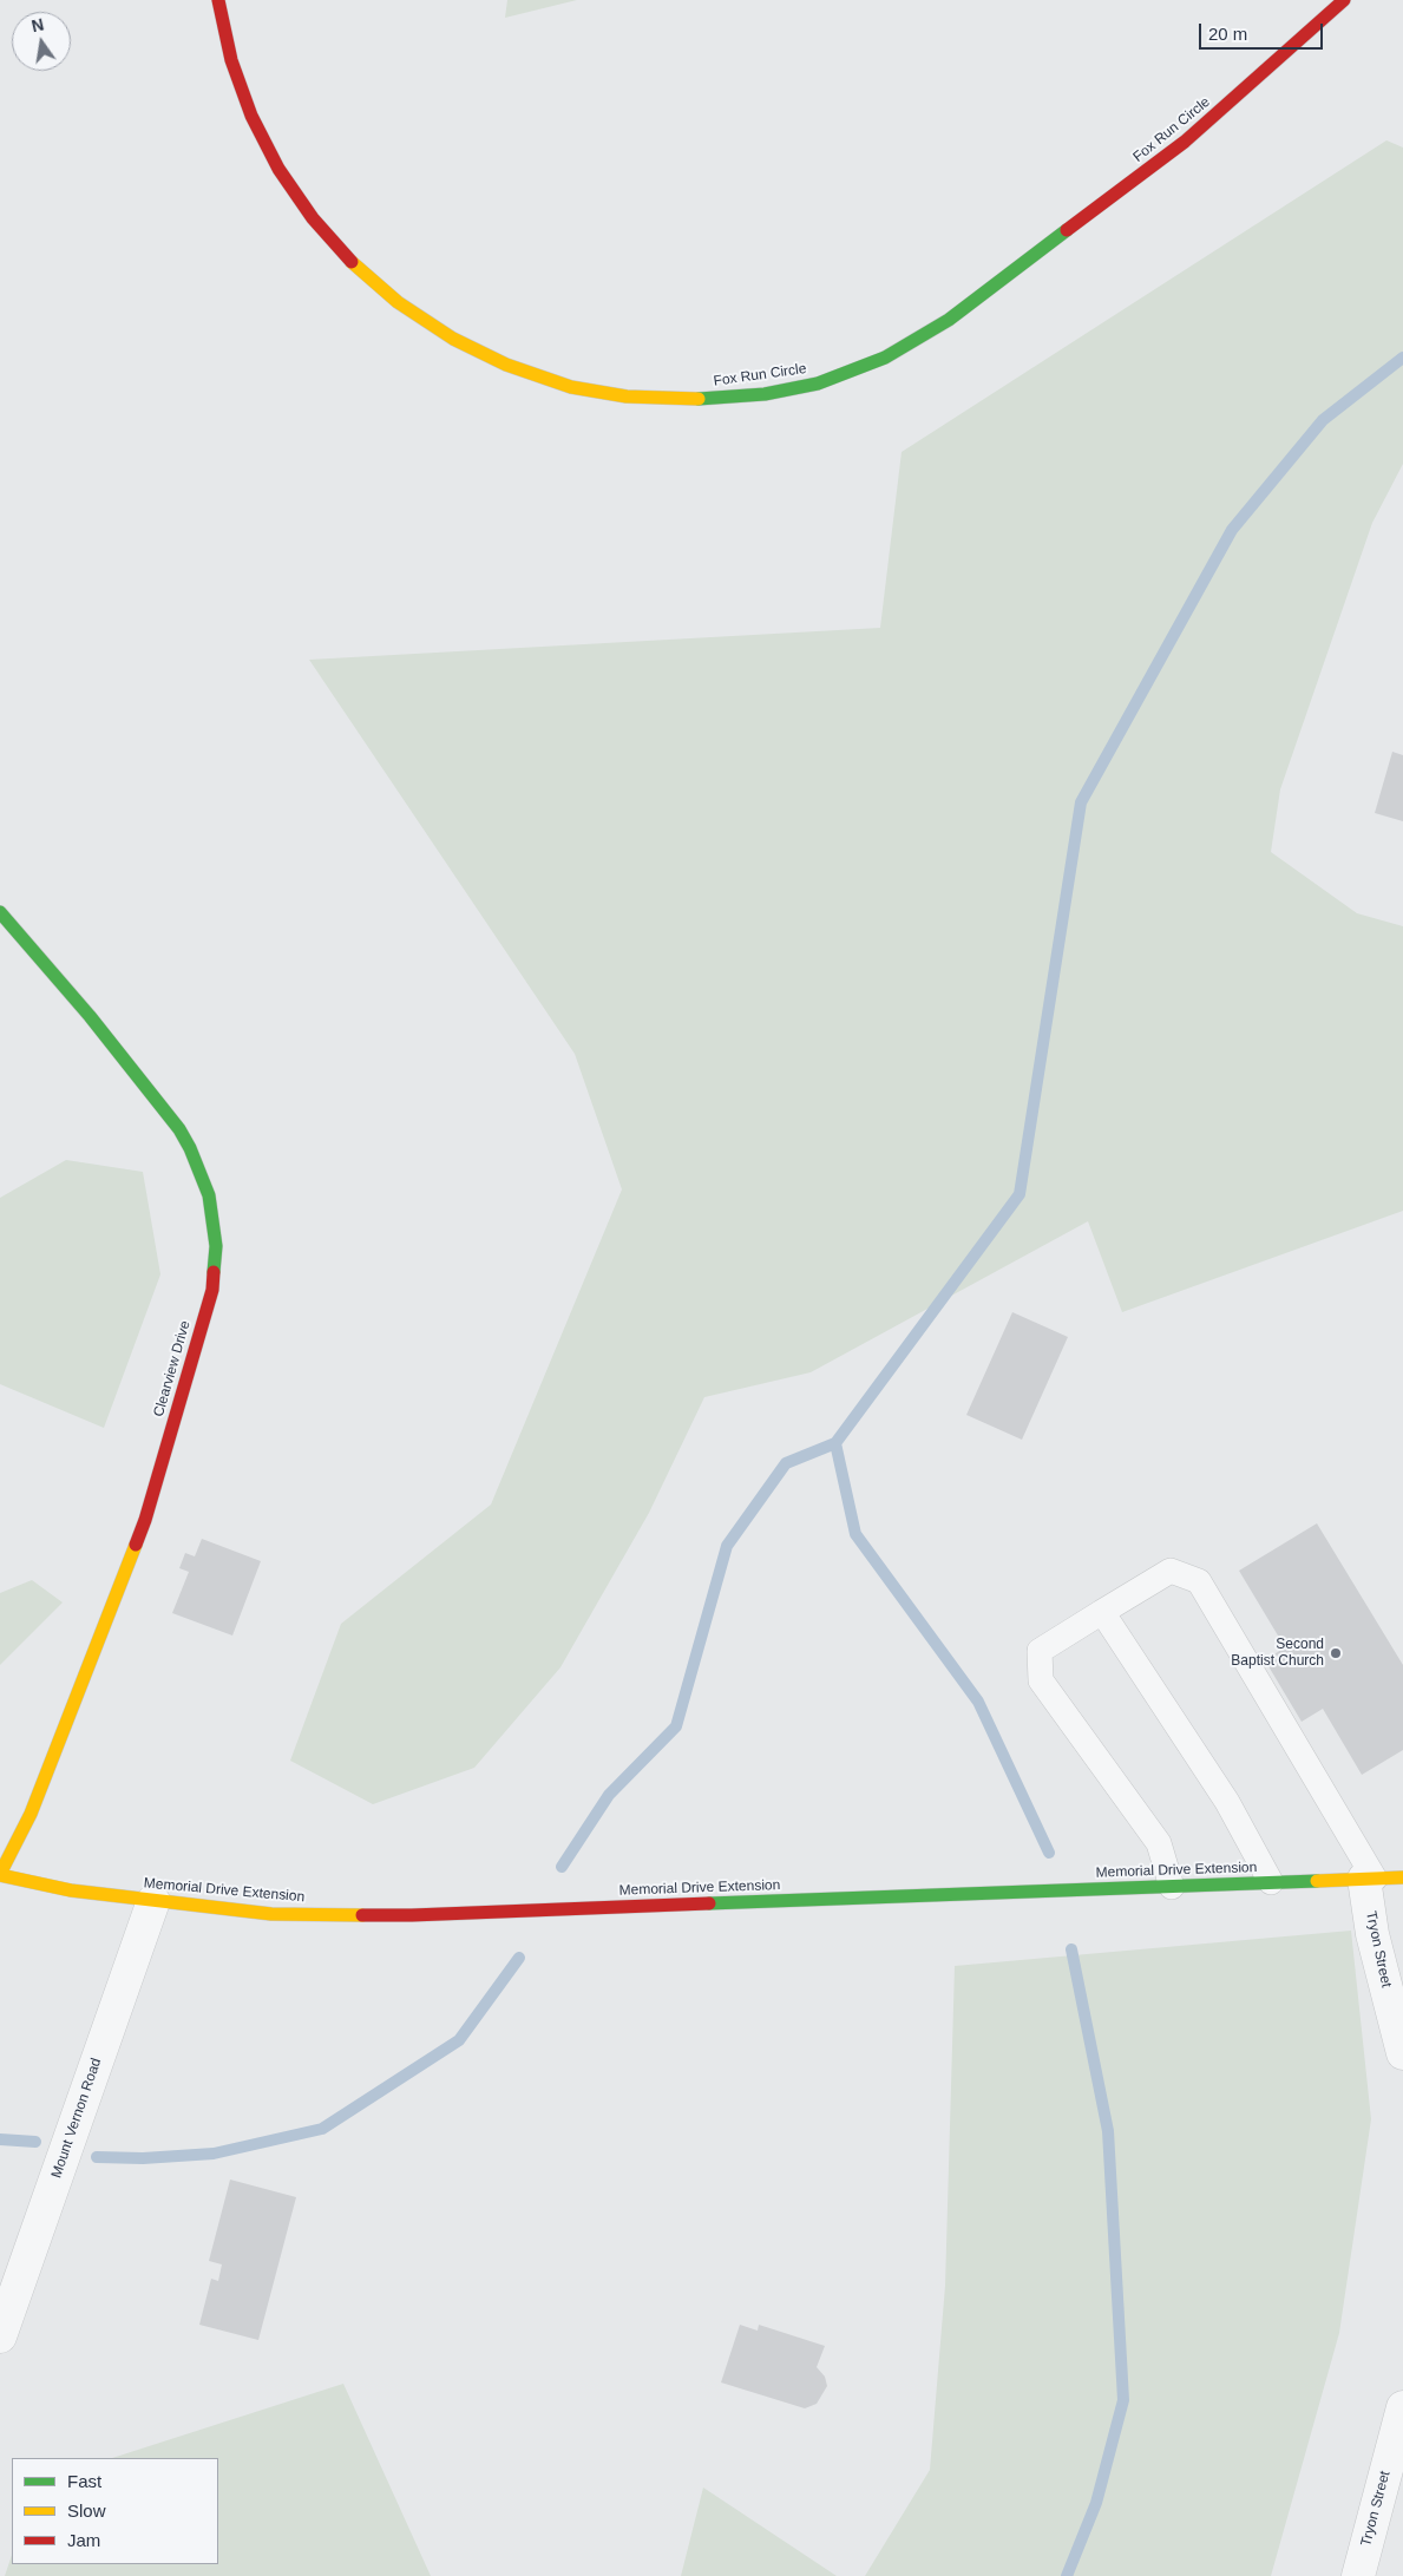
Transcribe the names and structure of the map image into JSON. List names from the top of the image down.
{
  "streets": {
    "street": [
      "Fox Run Circle",
      "Clearview Drive",
      "Memorial Drive Extension",
      "Tryon Street",
      "Mount Vernon Road"
    ]
  },
  "crossings": [
    ["Clearview Drive", "Memorial Drive Extension"],
    ["Memorial Drive Extension", "Tryon Street"],
    ["Memorial Drive Extension", "Mount Vernon Road"]
  ],
  "places": ["Second Baptist Church"],
  "legend": ["Fast", "Slow", "Jam"],
  "scale_bar": "20 m",
  "north": "top"
}
